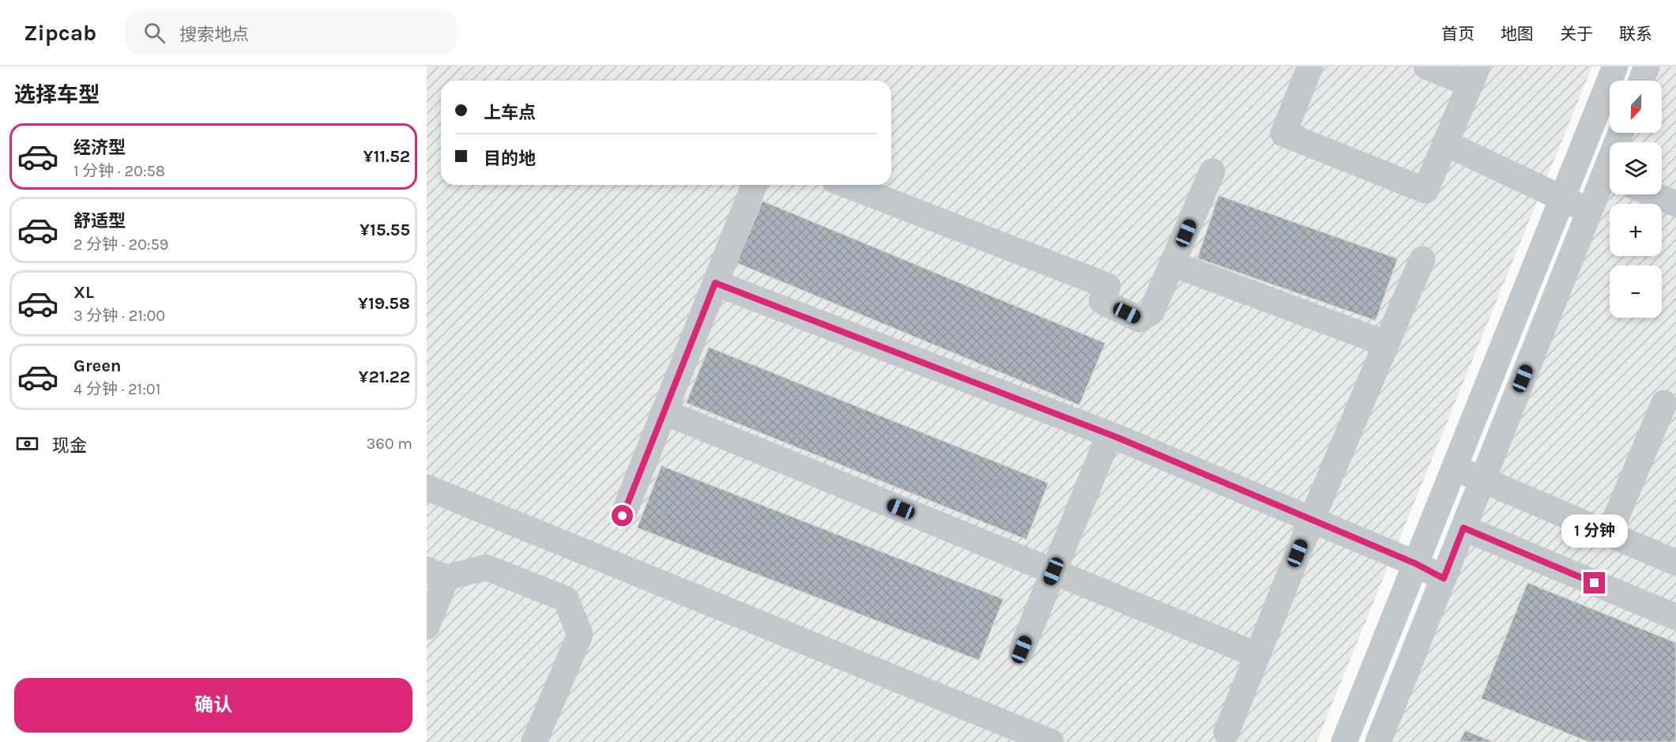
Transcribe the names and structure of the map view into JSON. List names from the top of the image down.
{
  "north": "bottom",
  "page": {
    "header": "Zipcab",
    "search": "搜索地点",
    "nav": [
      "首页",
      "地图",
      "关于",
      "联系"
    ],
    "heading": "选择车型",
    "map_buttons": ["+", "−"],
    "banner": ["上车点", "目的地"],
    "list": [
      {
        "name": "经济型",
        "note": "1 分钟 · 20:58",
        "value": "¥11.52"
      },
      {
        "name": "舒适型",
        "note": "2 分钟 · 20:59",
        "value": "¥15.55"
      },
      {
        "name": "XL",
        "note": "3 分钟 · 21:00",
        "value": "¥19.58"
      },
      {
        "name": "Green",
        "note": "4 分钟 · 21:01",
        "value": "¥21.22"
      }
    ],
    "pay": ["现金", "360 m"],
    "bubble": "1 分钟",
    "buttons": "确认"
  }
}
